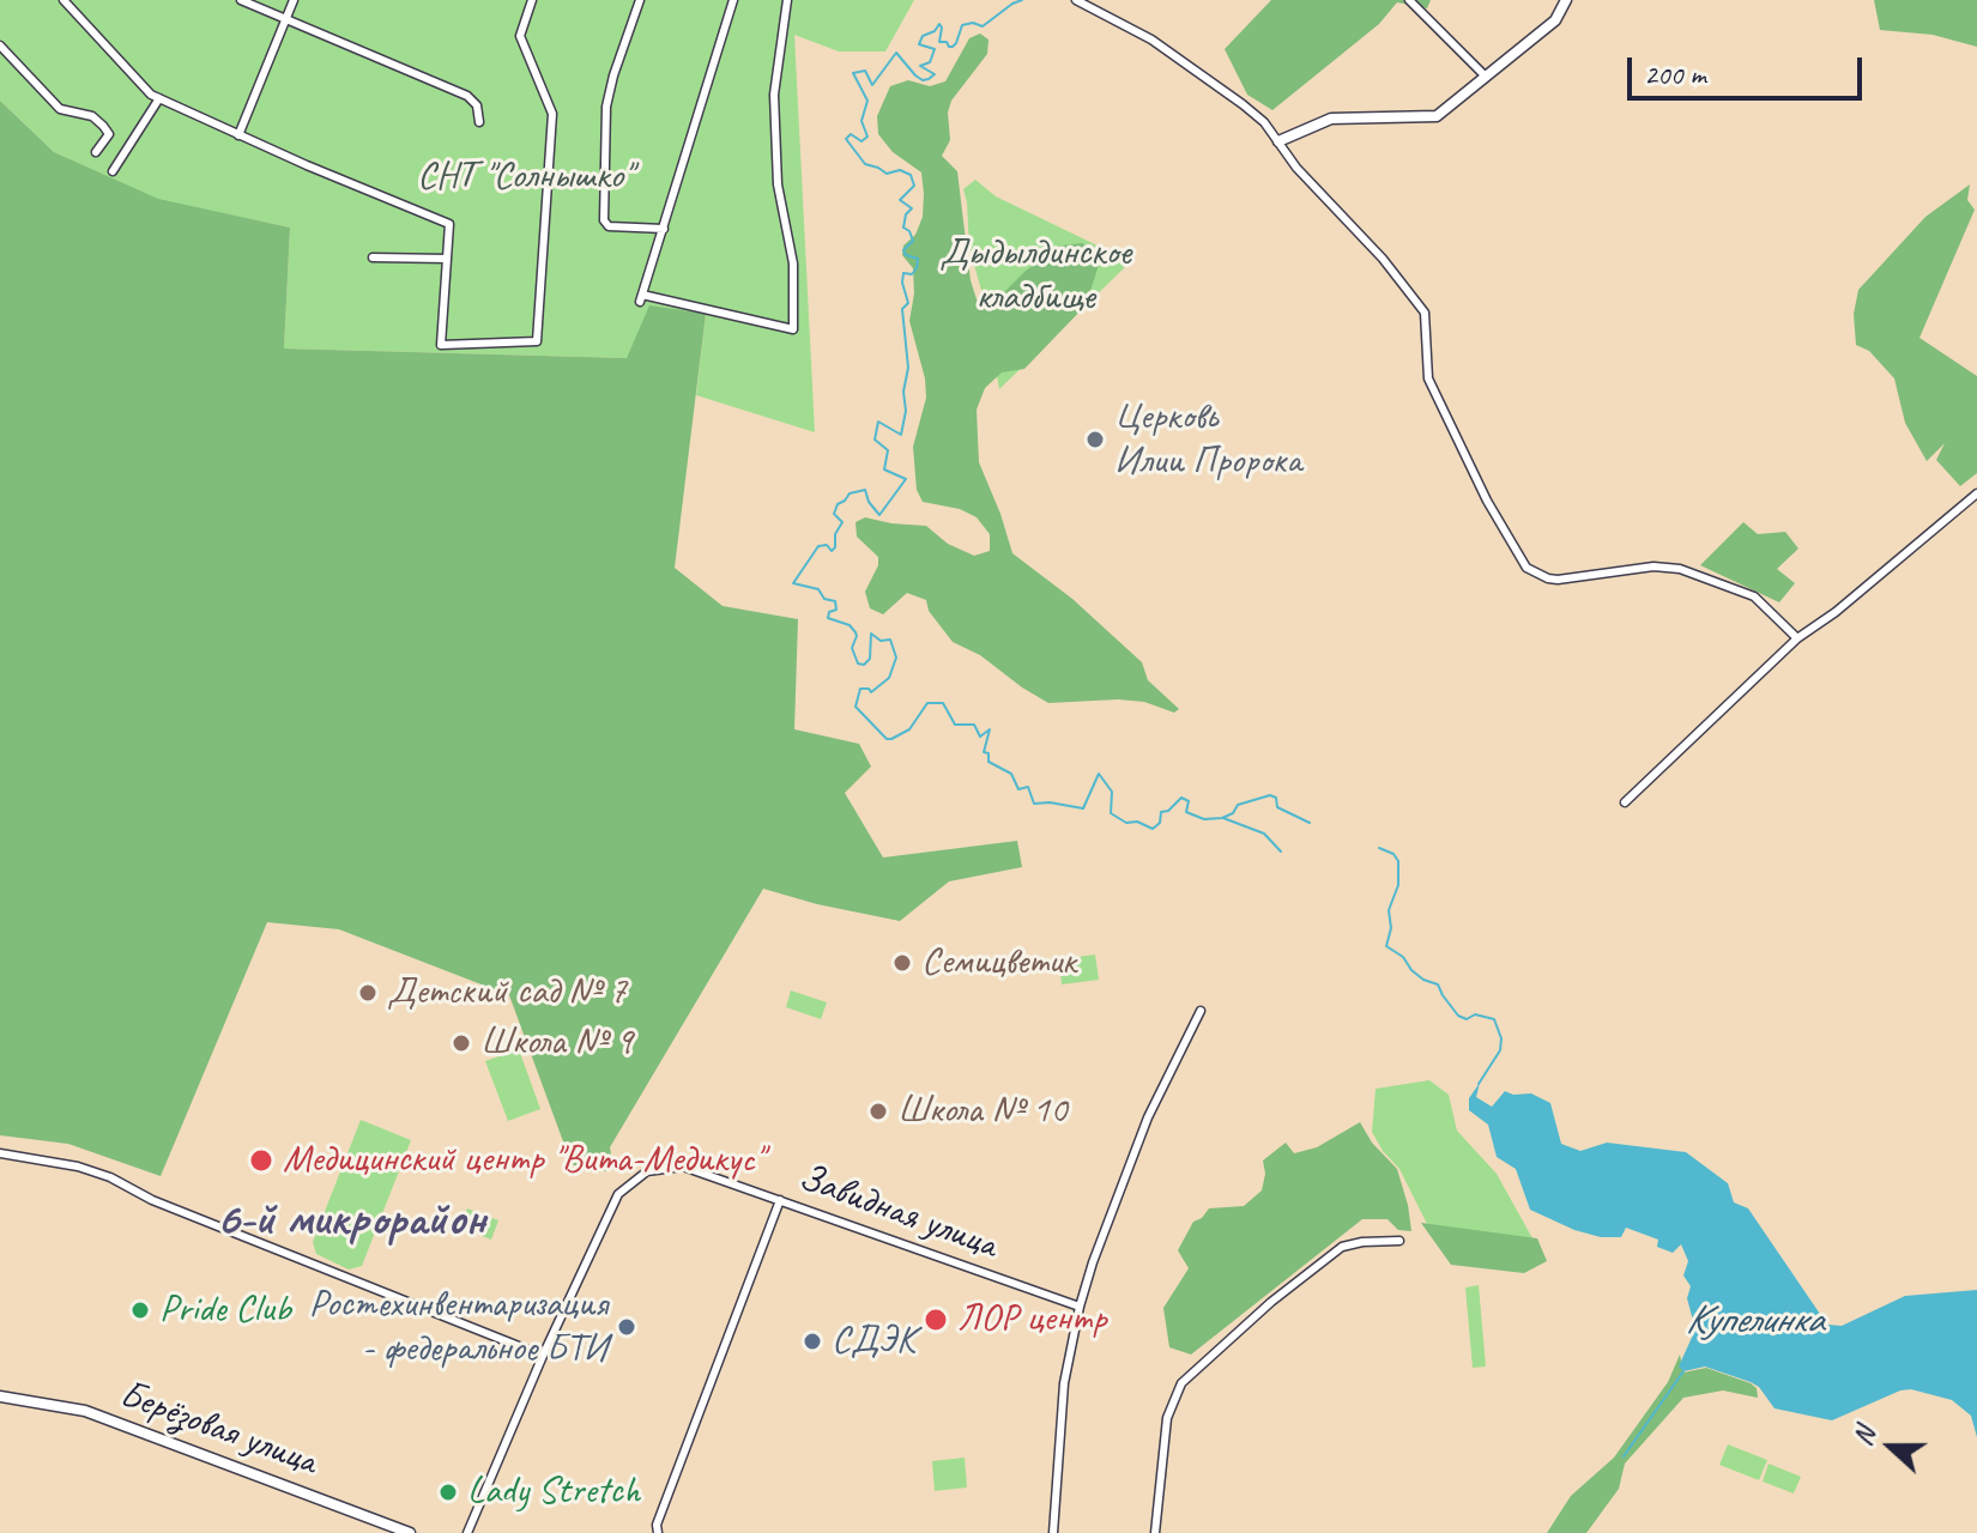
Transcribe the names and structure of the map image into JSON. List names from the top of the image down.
{
  "streets": {
    "street": ["Завидная улица", "Берёзовая улица"]
  },
  "districts": ["6-й микрорайон"],
  "water": ["Купелинка"],
  "parks": ["СНТ \"Солнышко\"", "Дыдылдинское кладбище"],
  "places": [
    "Церковь Илии Пророка",
    "Семицветик",
    "Детский сад № 7",
    "Школа № 9",
    "Школа № 10",
    "Медицинский центр \"Вита-Медикус\"",
    "Pride Club",
    "ЛОР центр",
    "Ростехинвентаризация - федеральное БТИ",
    "СДЭК",
    "Lady Stretch"
  ],
  "scale_bar": "200 m",
  "north": "left"
}
